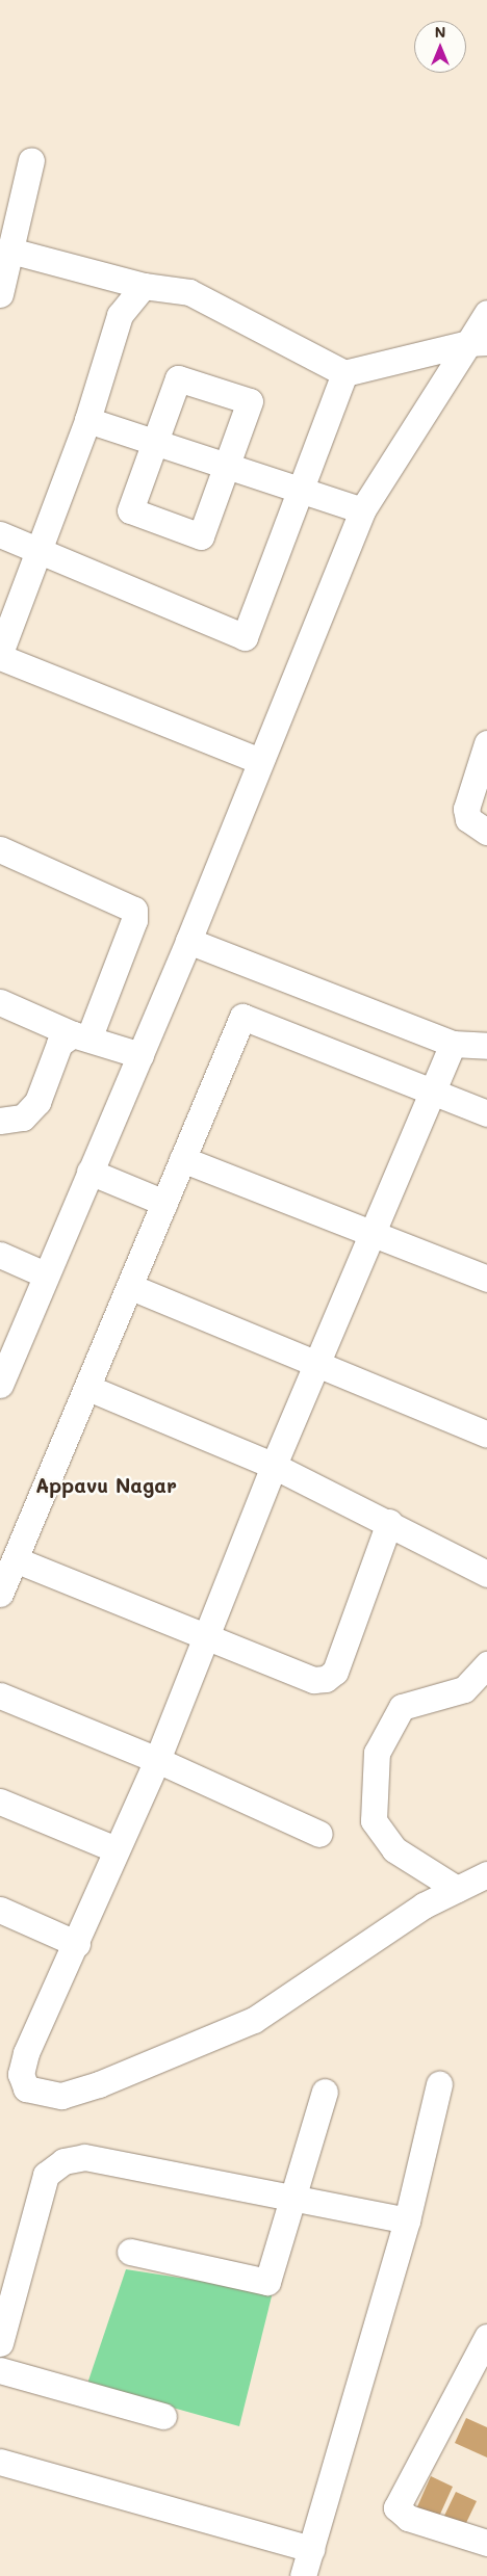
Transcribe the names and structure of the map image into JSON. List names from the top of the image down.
{
  "districts": ["Appavu Nagar"],
  "north": "top"
}
